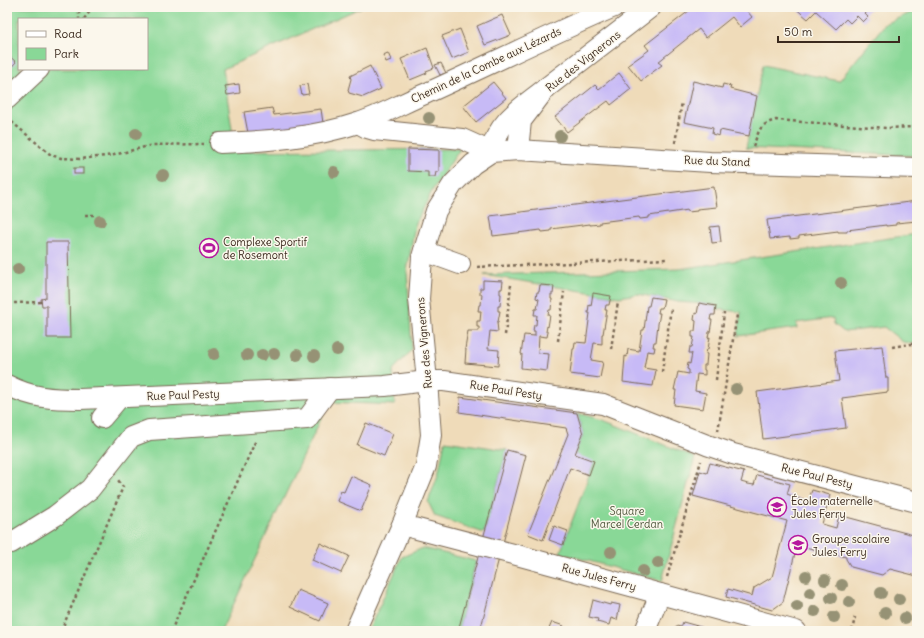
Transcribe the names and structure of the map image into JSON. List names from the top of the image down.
{
  "streets": {
    "street": [
      "Rue des Vignerons",
      "Chemin de la Combe aux Lézards",
      "Rue du Stand",
      "Rue Paul Pesty",
      "Rue Jules Ferry"
    ]
  },
  "crossings": [
    ["Rue des Vignerons", "Rue du Stand"],
    ["Rue des Vignerons", "Rue Paul Pesty"],
    ["Rue des Vignerons", "Rue Jules Ferry"]
  ],
  "parks": ["Square Marcel Cerdan"],
  "places": {
    "sports": ["Complexe Sportif de Rosemont"],
    "school or university": ["École maternelle Jules Ferry", "Groupe scolaire Jules Ferry"]
  },
  "legend": ["Road", "Park"],
  "scale_bar": "50 m"
}
